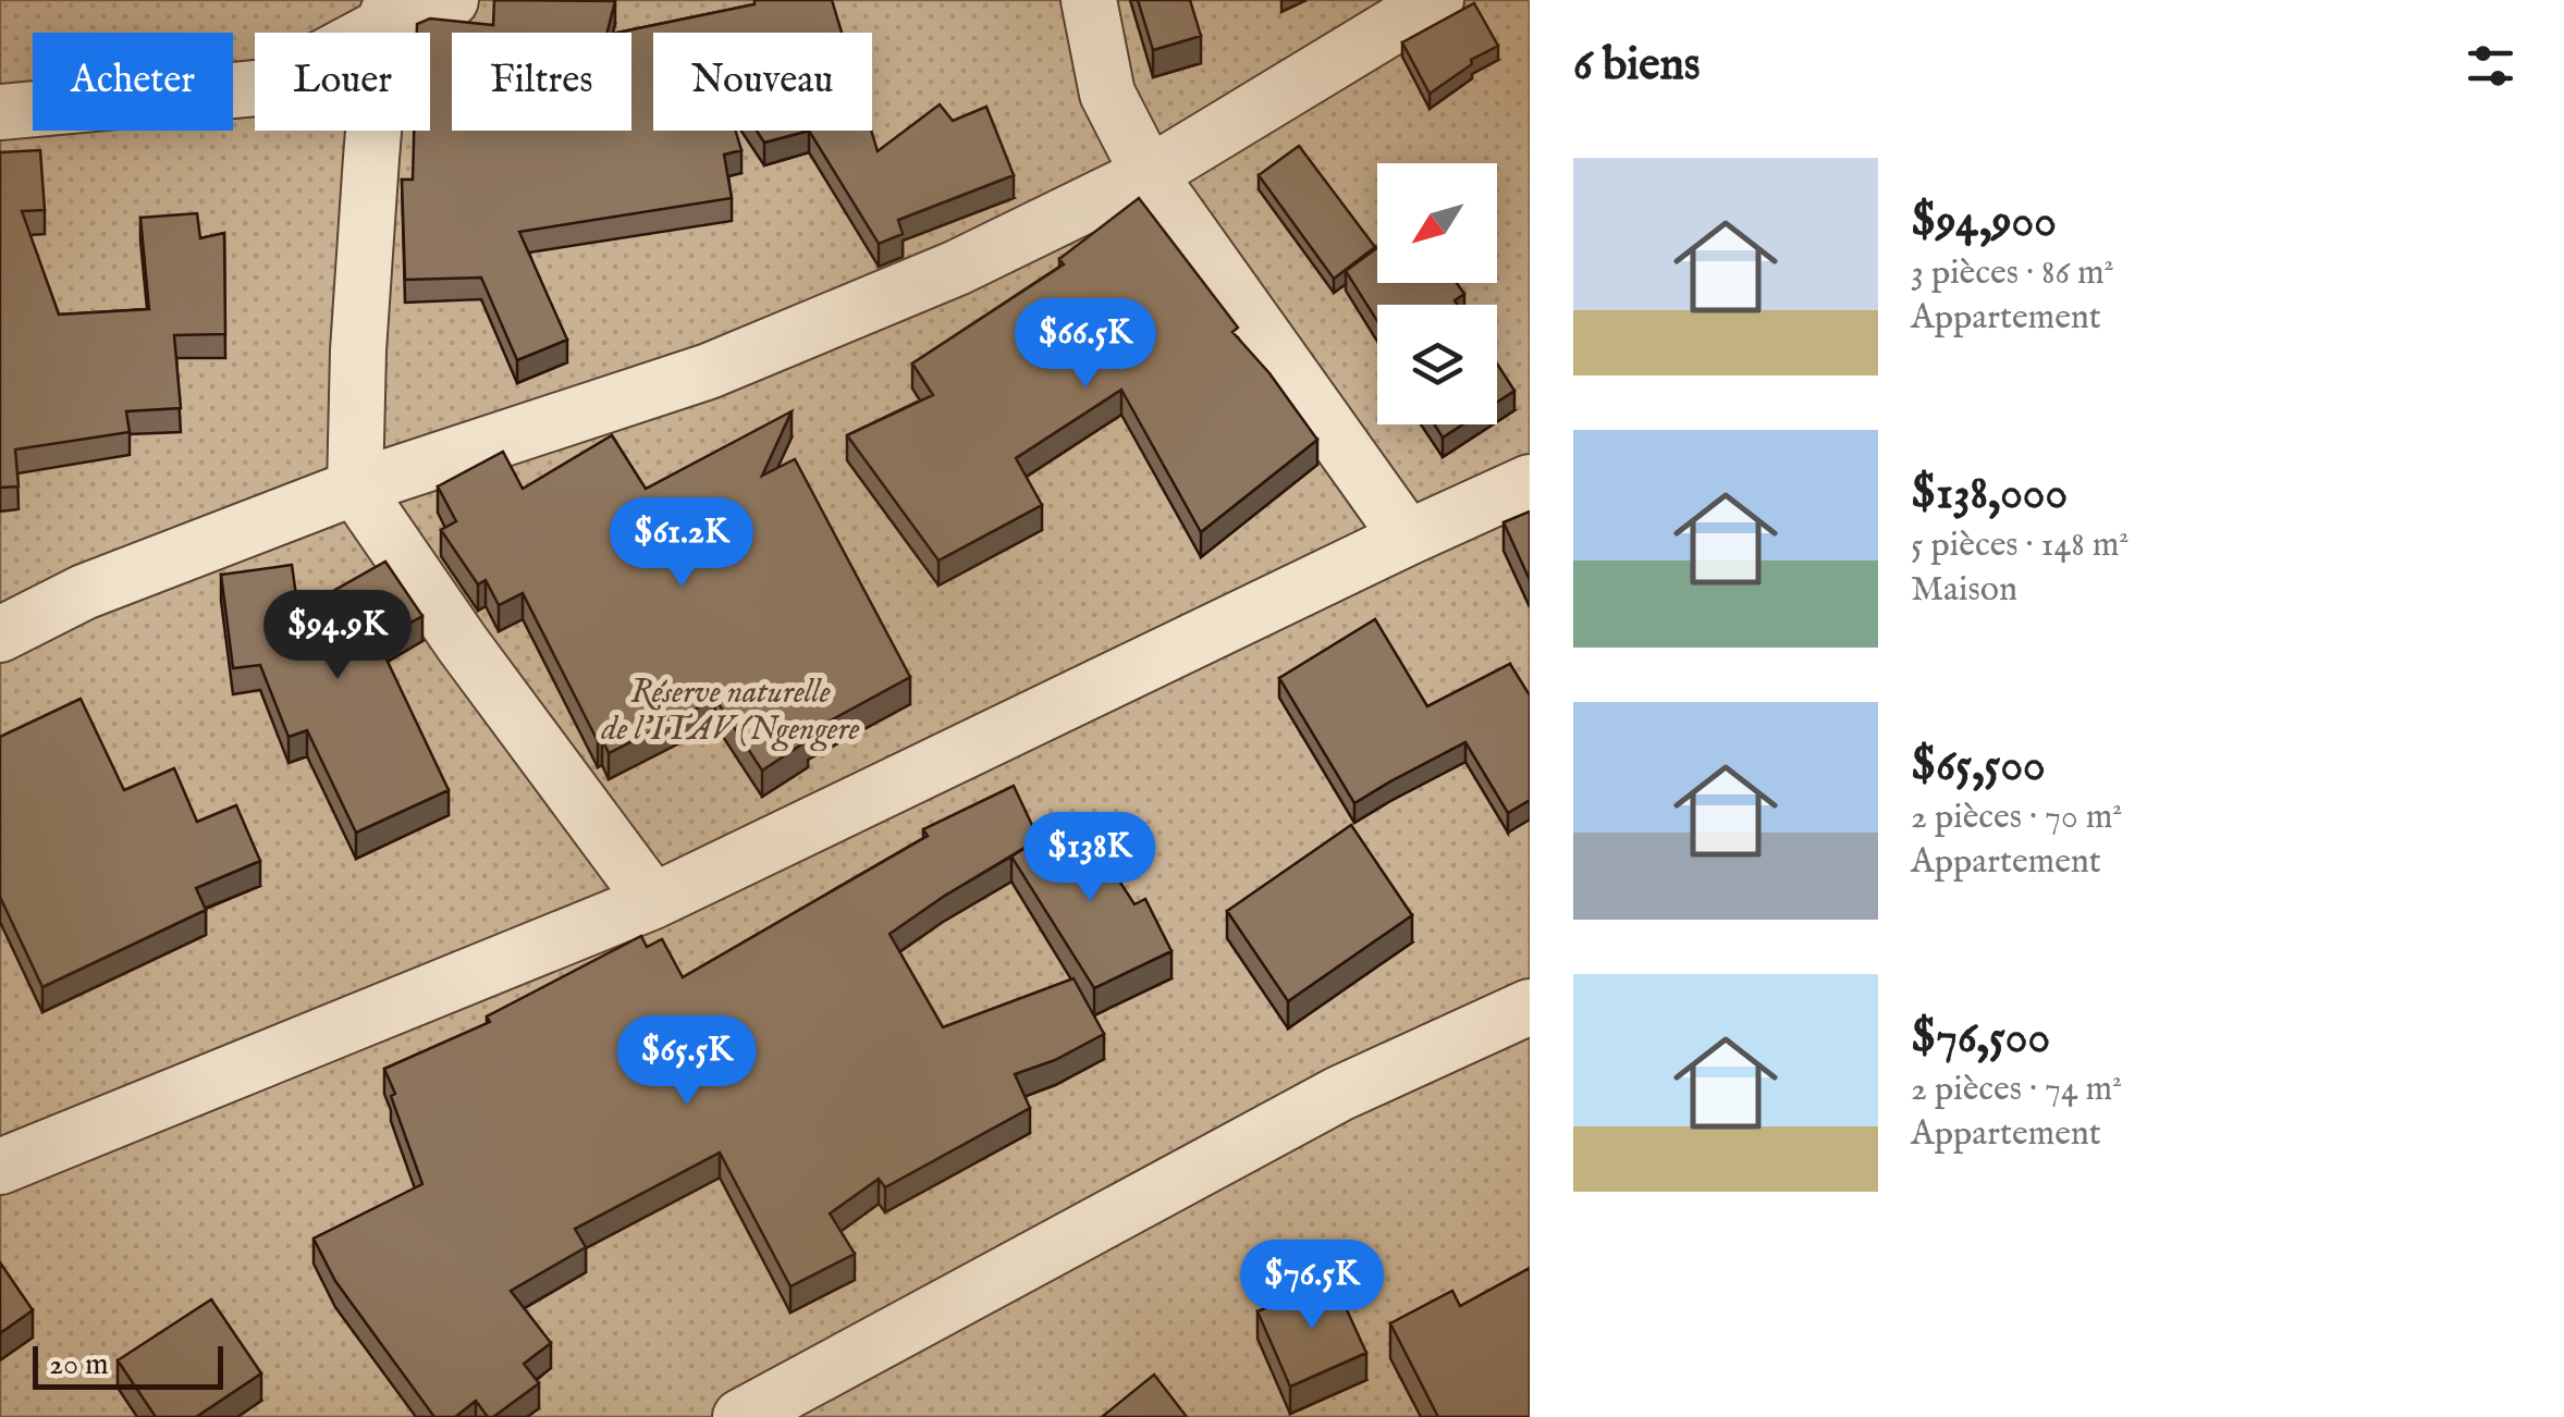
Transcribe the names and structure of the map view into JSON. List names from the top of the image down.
{
  "parks": ["Réserve naturelle de l'ITAV (Ngengere"],
  "scale_bar": "20 m",
  "north": "bottom left",
  "page": {
    "heading": "6 biens",
    "chip": [
      "Acheter",
      "Louer",
      "Filtres",
      "Nouveau"
    ],
    "list": [
      {
        "name": "$94,900",
        "note": "3 pièces · 86 m² · Appartement"
      },
      {
        "name": "$138,000",
        "note": "5 pièces · 148 m² · Maison"
      },
      {
        "name": "$65,500",
        "note": "2 pièces · 70 m² · Appartement"
      },
      {
        "name": "$76,500",
        "note": "2 pièces · 74 m² · Appartement"
      }
    ],
    "price": [
      "$66.5K",
      "$61.2K",
      "$94.9K",
      "$138K",
      "$65.5K",
      "$76.5K"
    ],
    "scale": "20 m"
  }
}
